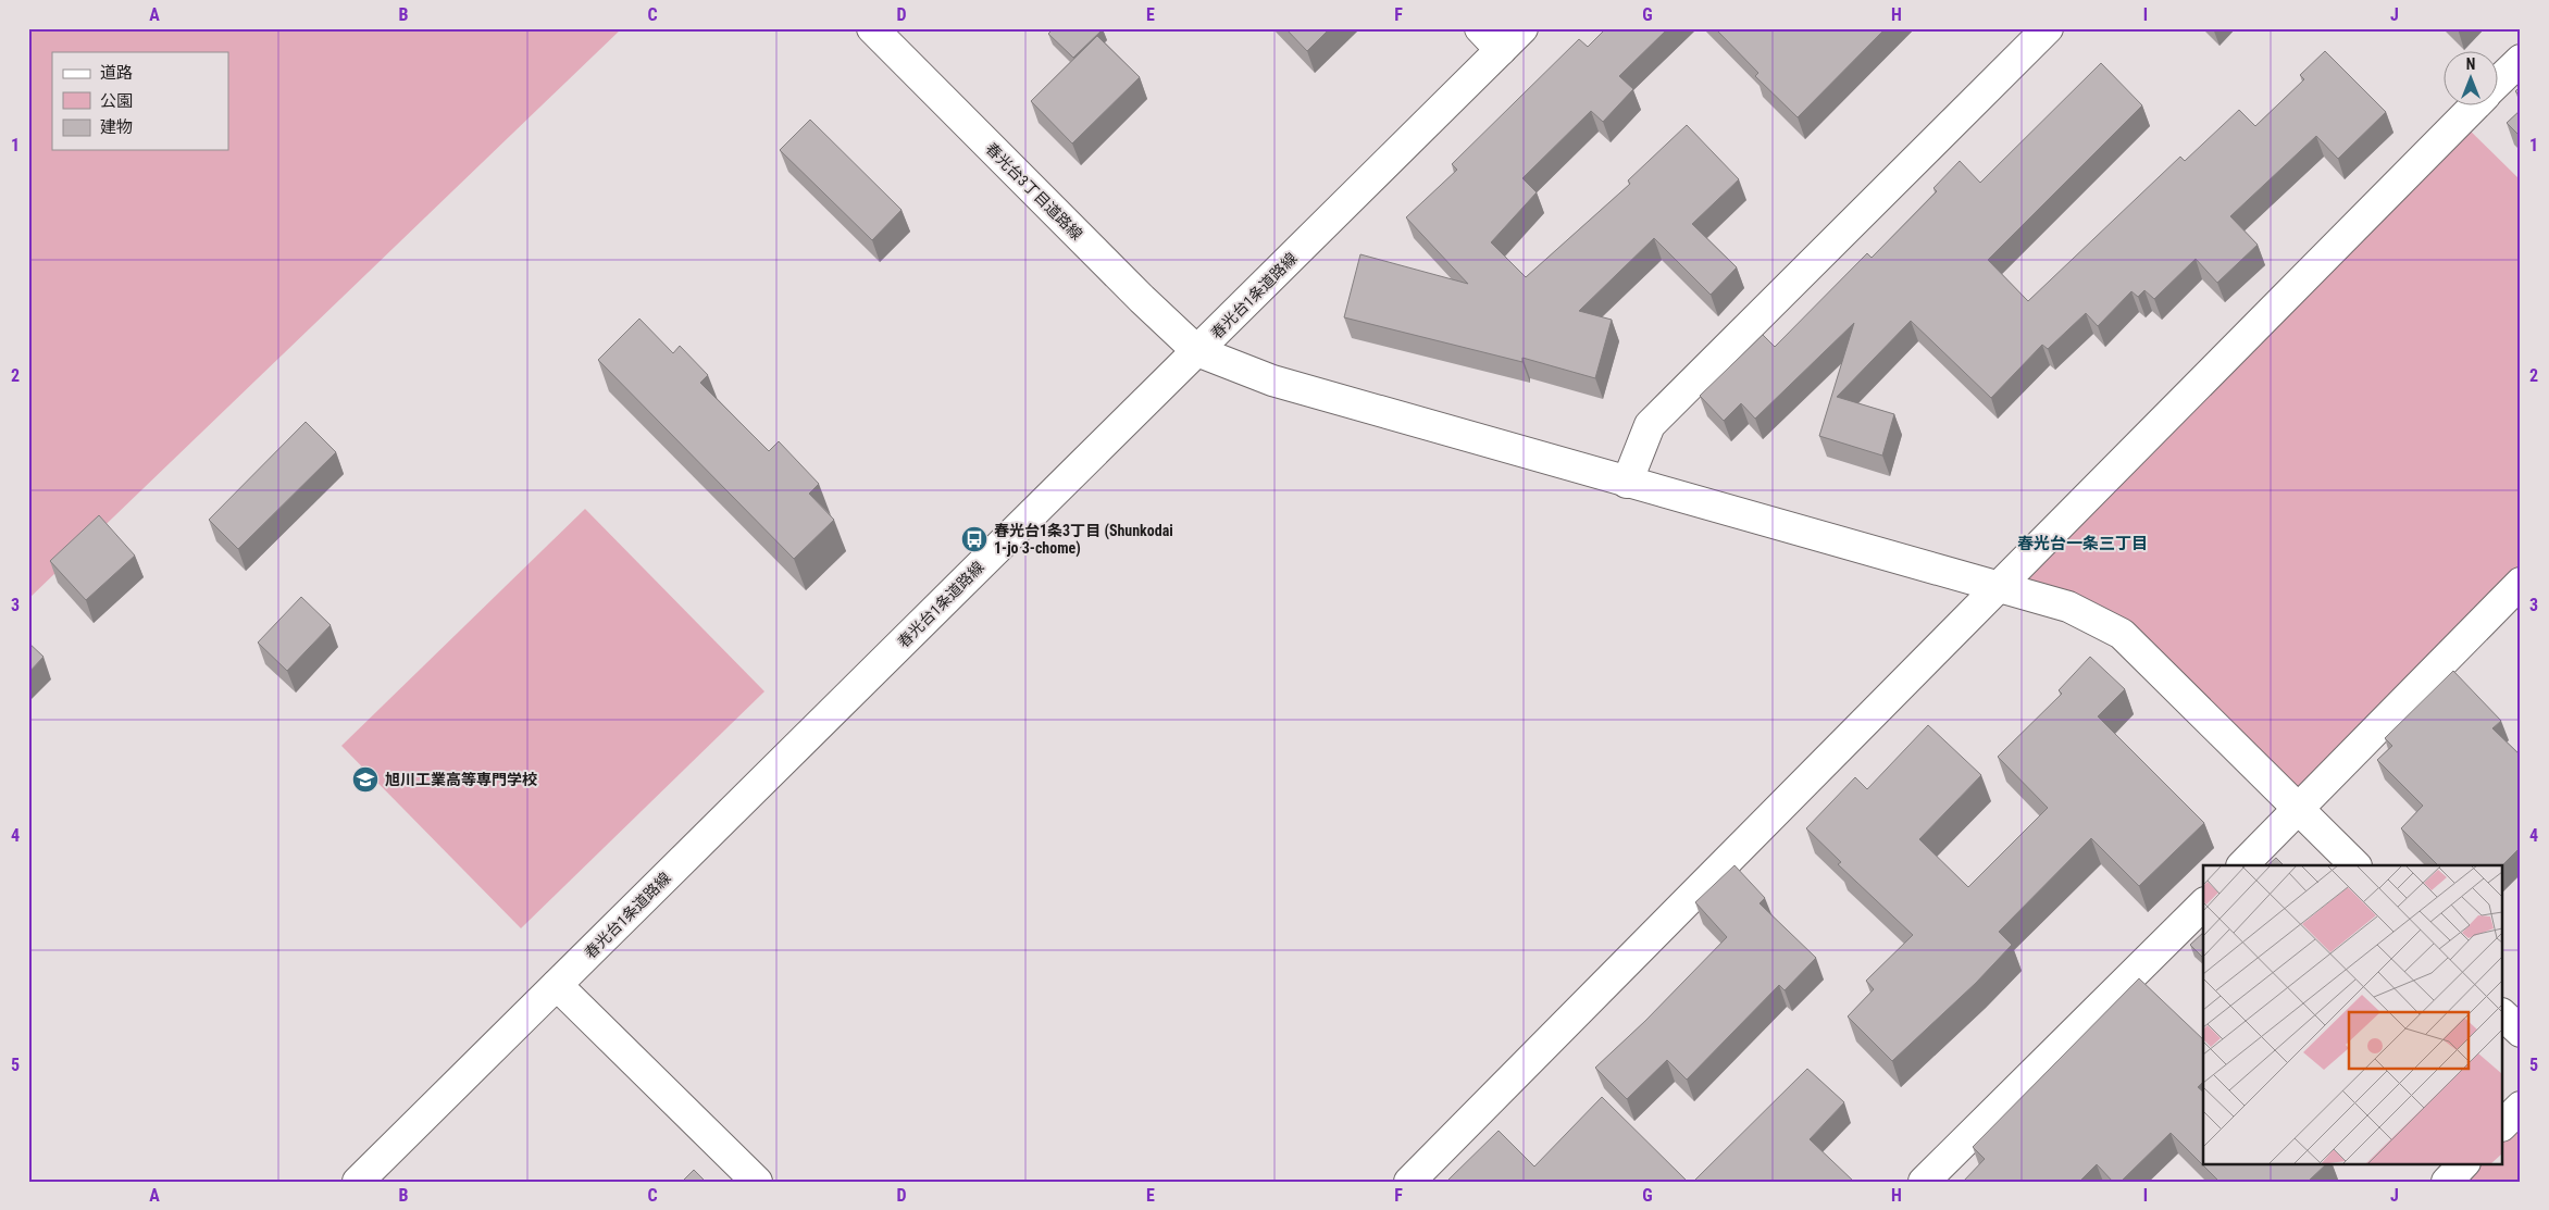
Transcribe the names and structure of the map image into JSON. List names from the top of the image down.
{
  "streets": {
    "street": ["春光台3丁目道路線", "春光台1条道路線"]
  },
  "crossings": [
    ["春光台3丁目道路線", "春光台1条道路線"]
  ],
  "districts": ["春光台一条三丁目"],
  "places": {
    "bus stop": ["春光台1条3丁目 (Shunkodai 1-jo 3-chome)"],
    "school or university": ["旭川工業高等専門学校"]
  },
  "legend": ["道路", "公園", "建物"],
  "north": "top",
  "grid": {
    "columns": [
      "A",
      "B",
      "C",
      "D",
      "E",
      "F",
      "G",
      "H",
      "I",
      "J"
    ],
    "rows": [
      "1",
      "2",
      "3",
      "4",
      "5"
    ]
  }
}
